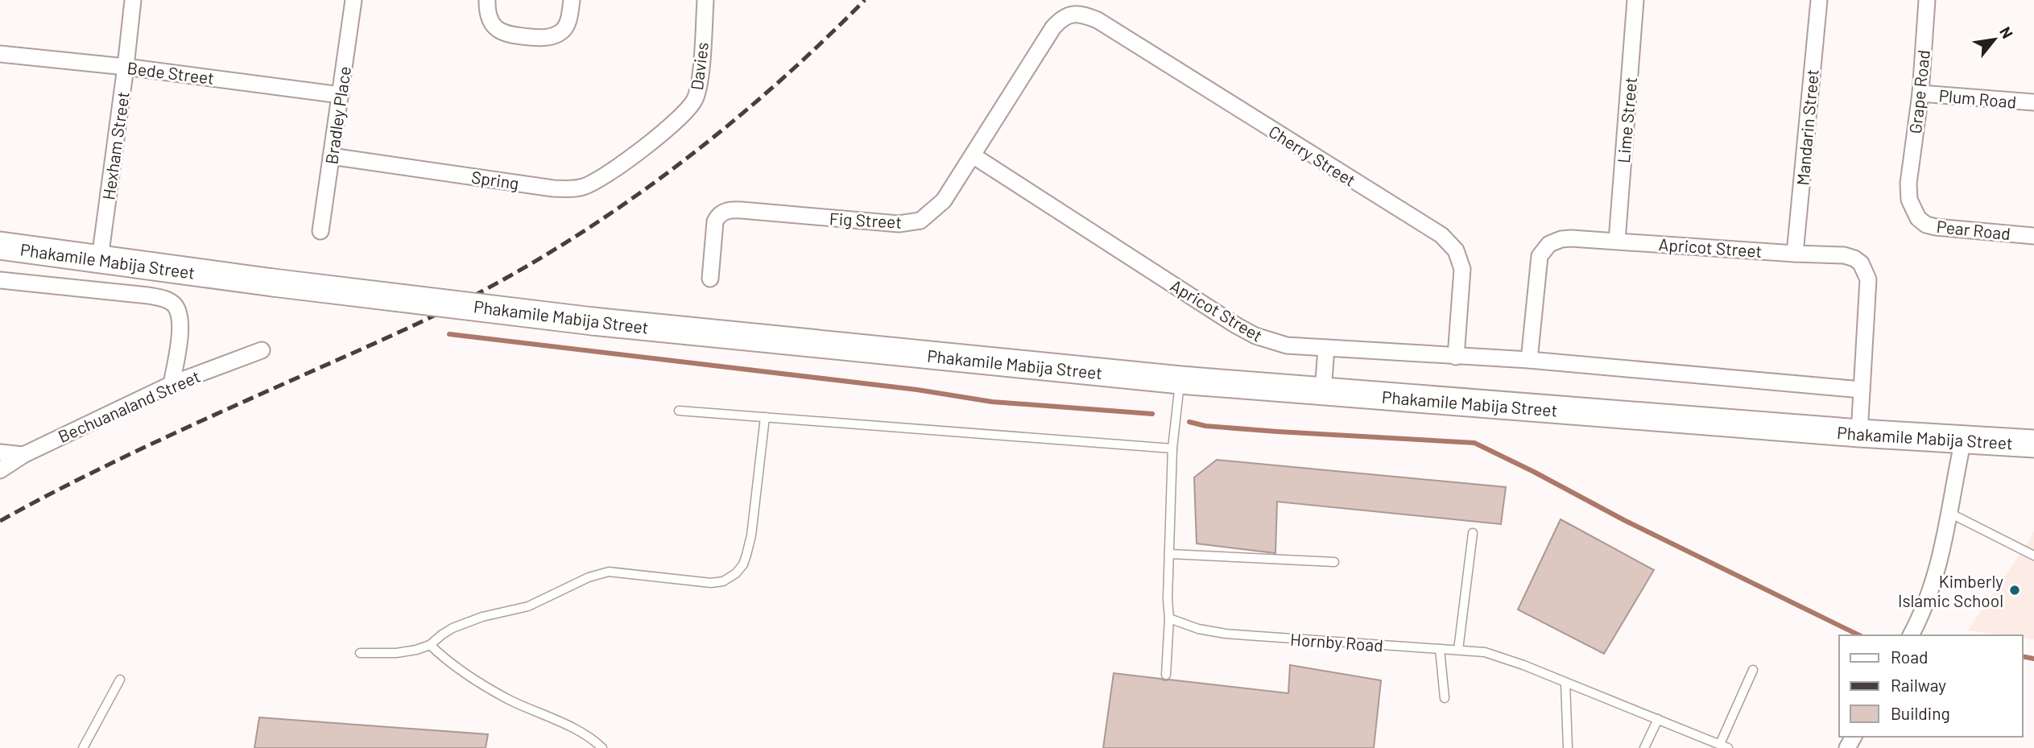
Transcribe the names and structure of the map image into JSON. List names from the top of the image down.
{
  "streets": {
    "highway": ["Phakamile Mabija Street"],
    "street": [
      "Davies",
      "Bede Street",
      "Grape Road",
      "Plum Road",
      "Bradley Place",
      "Lime Street",
      "Mandarin Street",
      "Hexham Street",
      "Cherry Street",
      "Spring",
      "Fig Street",
      "Pear Road",
      "Apricot Street",
      "Bechuanaland Street"
    ],
    "lane": ["Hornby Road"]
  },
  "crossings": [
    ["Davies", "Spring"],
    ["Bede Street", "Bradley Place"],
    ["Bede Street", "Hexham Street"],
    ["Grape Road", "Plum Road"],
    ["Grape Road", "Pear Road"],
    ["Bradley Place", "Spring"],
    ["Lime Street", "Apricot Street"],
    ["Mandarin Street", "Apricot Street"],
    ["Hexham Street", "Phakamile Mabija Street"],
    ["Cherry Street", "Fig Street"],
    ["Cherry Street", "Apricot Street"],
    ["Fig Street", "Apricot Street"],
    ["Apricot Street", "Phakamile Mabija Street"],
    ["Phakamile Mabija Street", "Bechuanaland Street"]
  ],
  "places": ["Kimberly Islamic School"],
  "legend": ["Road", "Railway", "Building"],
  "north": "top right"
}
